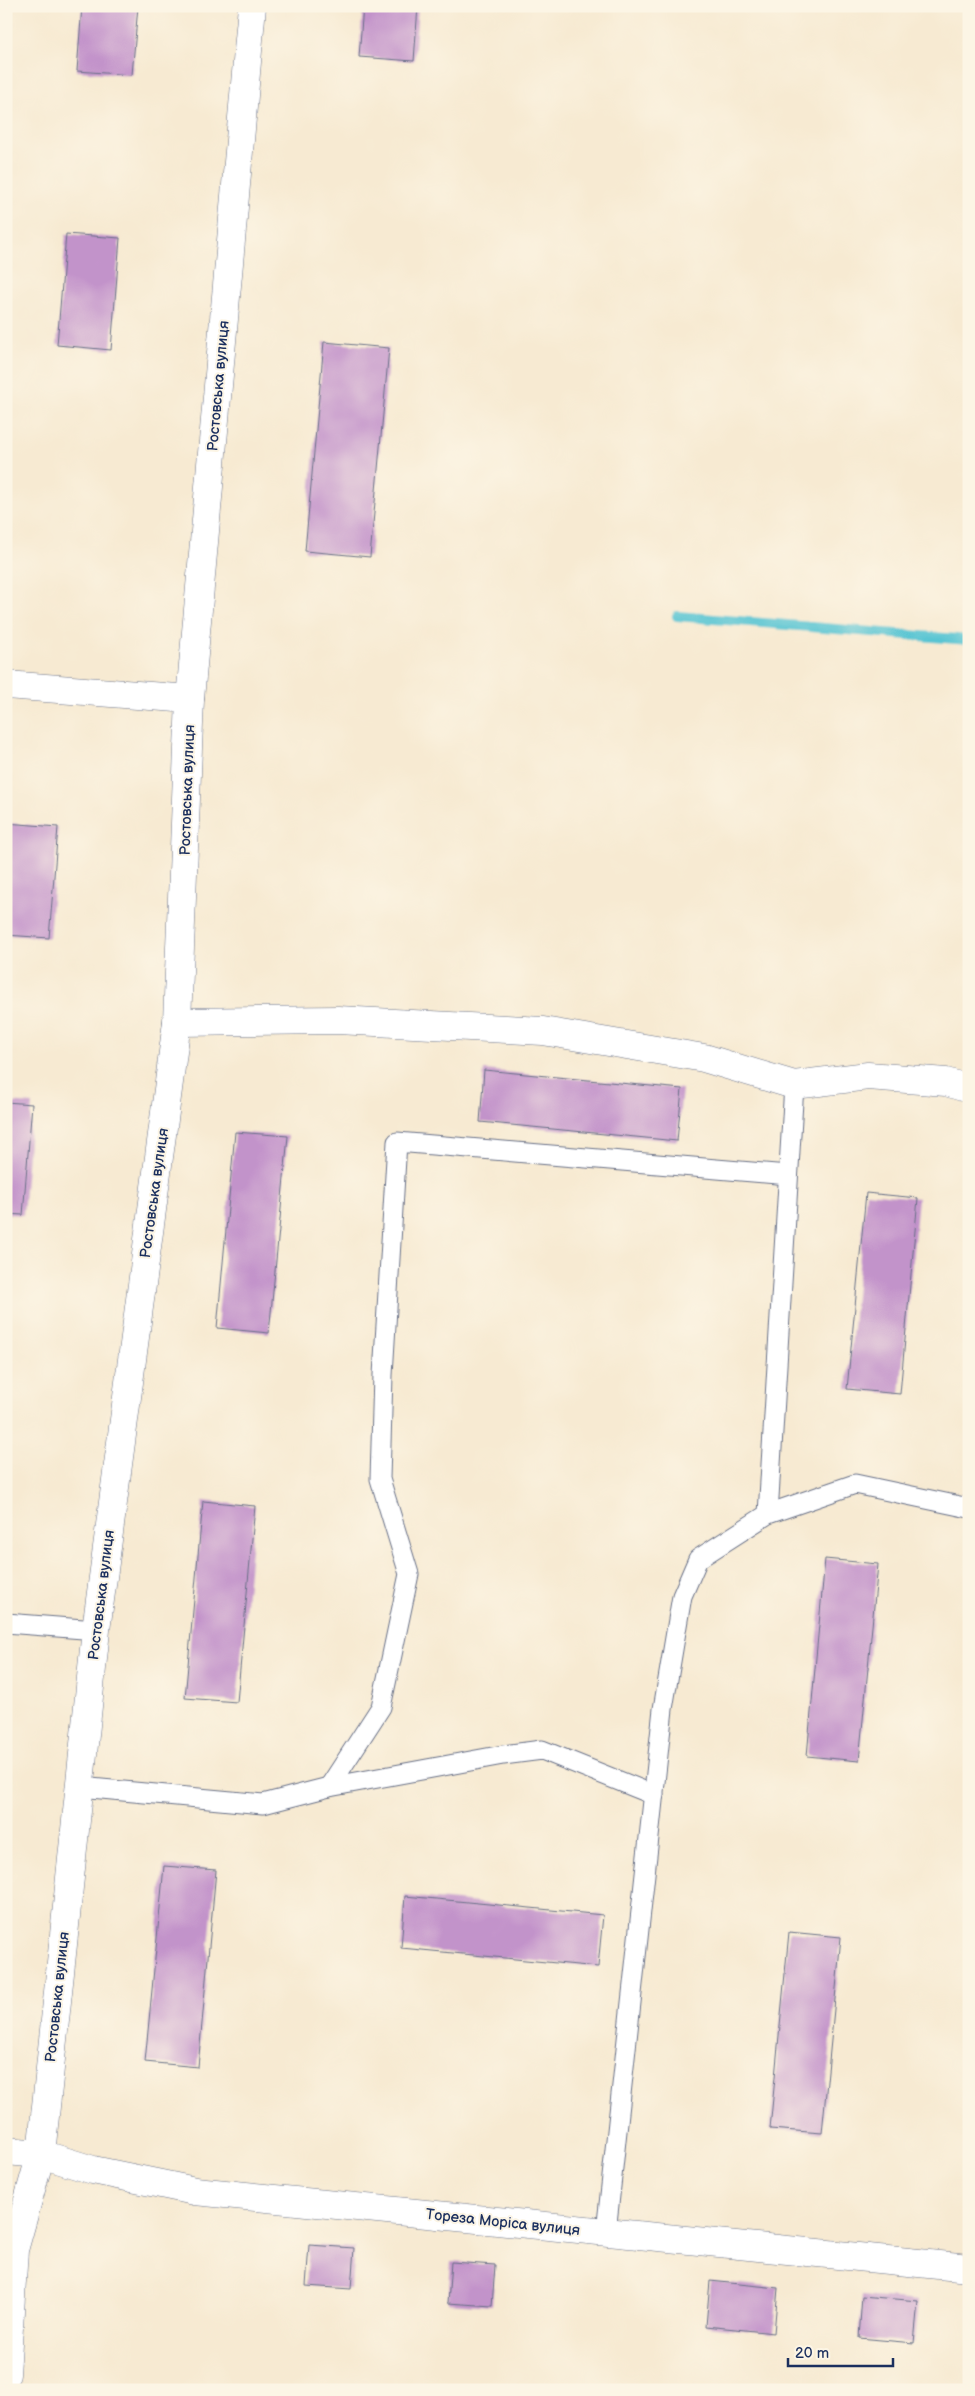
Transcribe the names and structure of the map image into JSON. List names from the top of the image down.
{
  "streets": {
    "street": ["Ростовська вулиця", "Тореза Моріса вулиця"]
  },
  "crossings": [
    ["Ростовська вулиця", "Тореза Моріса вулиця"]
  ],
  "scale_bar": "20 m"
}
